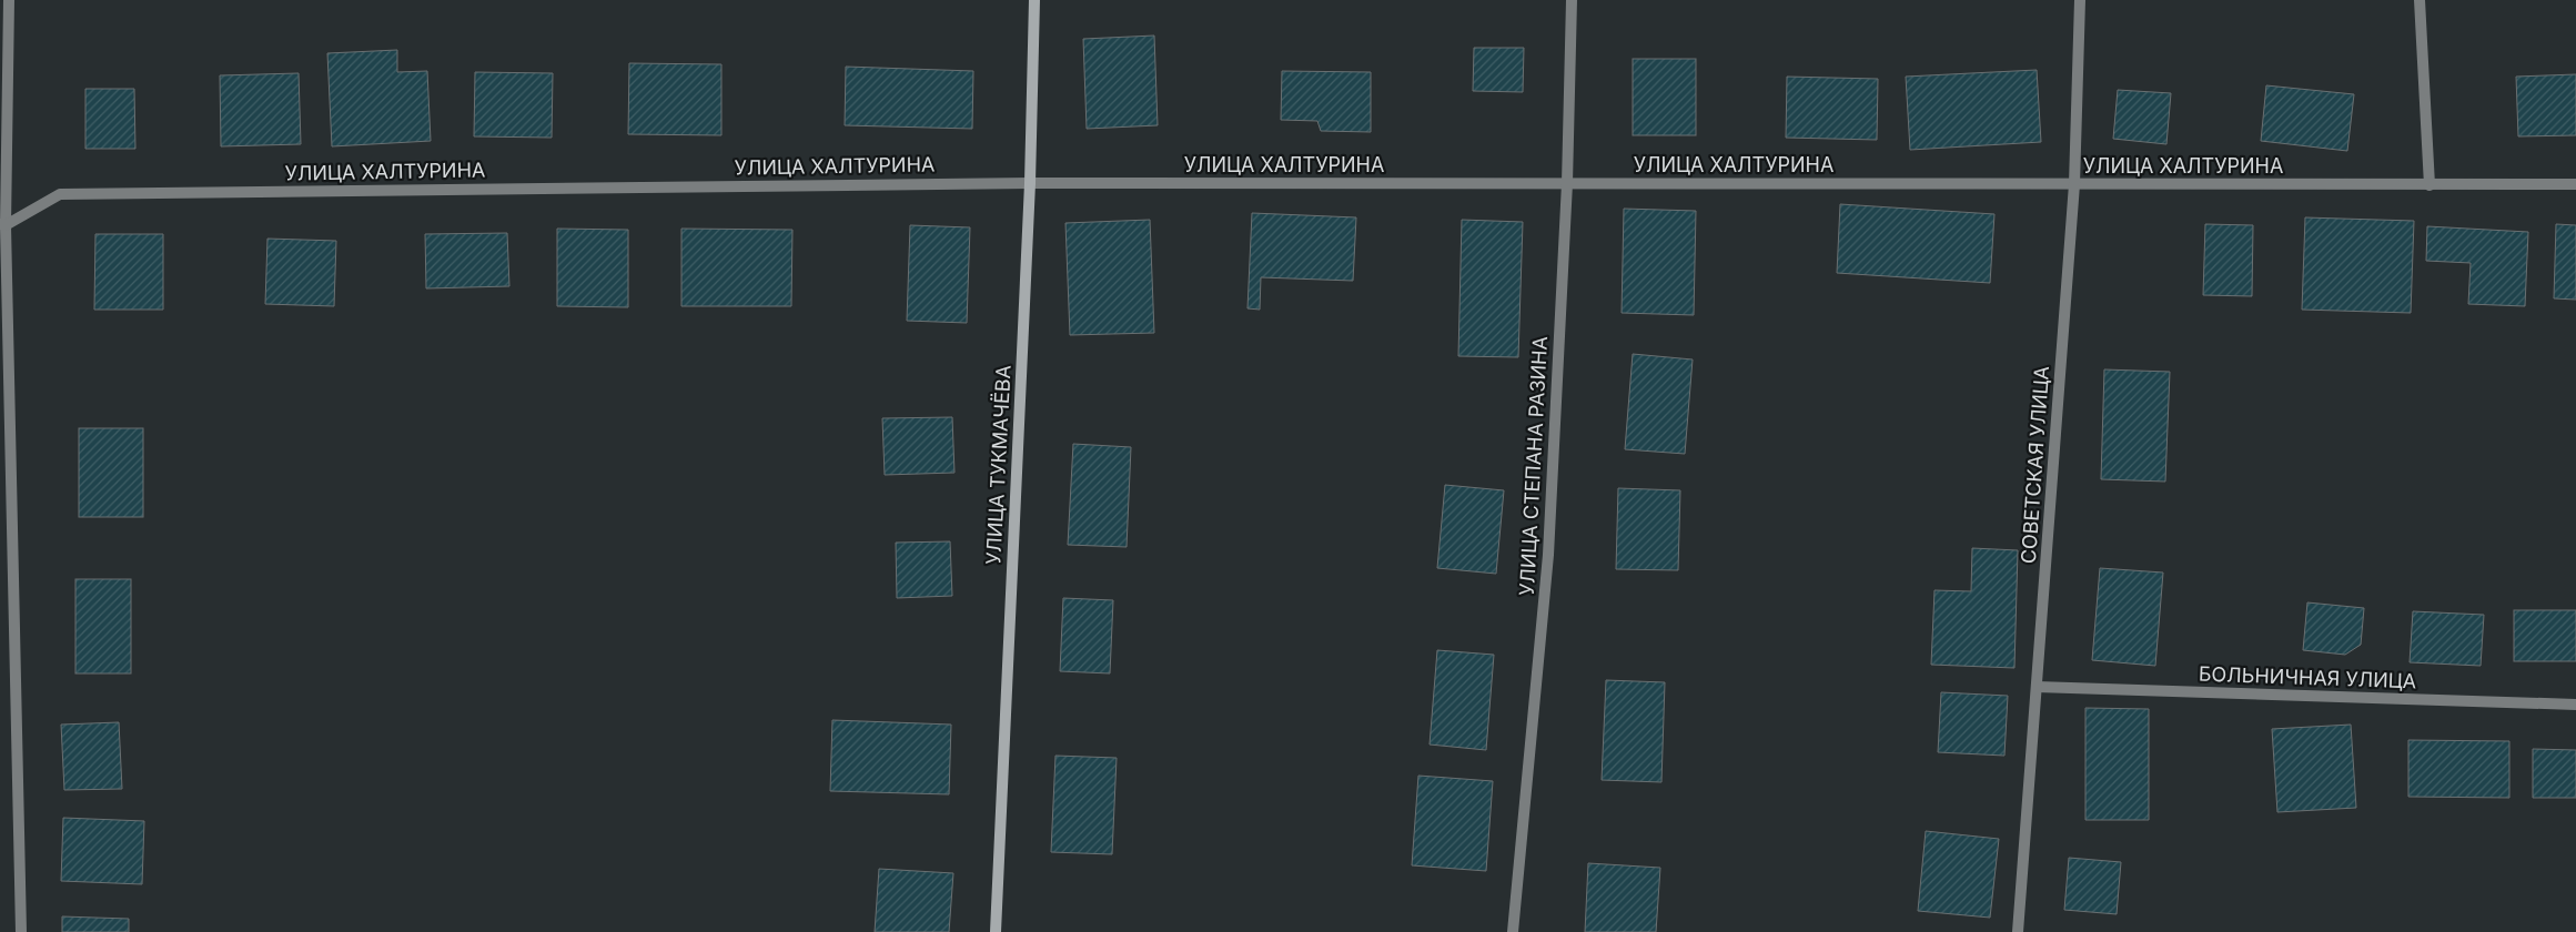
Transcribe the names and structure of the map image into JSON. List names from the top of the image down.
{
  "streets": {
    "street": [
      "УЛИЦА ХАЛТУРИНА",
      "УЛИЦА ТУКМАЧЁВА",
      "СОВЕТСКАЯ УЛИЦА",
      "УЛИЦА СТЕПАНА РАЗИНА",
      "БОЛЬНИЧНАЯ УЛИЦА"
    ]
  },
  "crossings": [
    ["УЛИЦА ХАЛТУРИНА", "УЛИЦА ТУКМАЧЁВА"],
    ["УЛИЦА ХАЛТУРИНА", "СОВЕТСКАЯ УЛИЦА"],
    ["УЛИЦА ХАЛТУРИНА", "УЛИЦА СТЕПАНА РАЗИНА"],
    ["СОВЕТСКАЯ УЛИЦА", "БОЛЬНИЧНАЯ УЛИЦА"]
  ]
}
